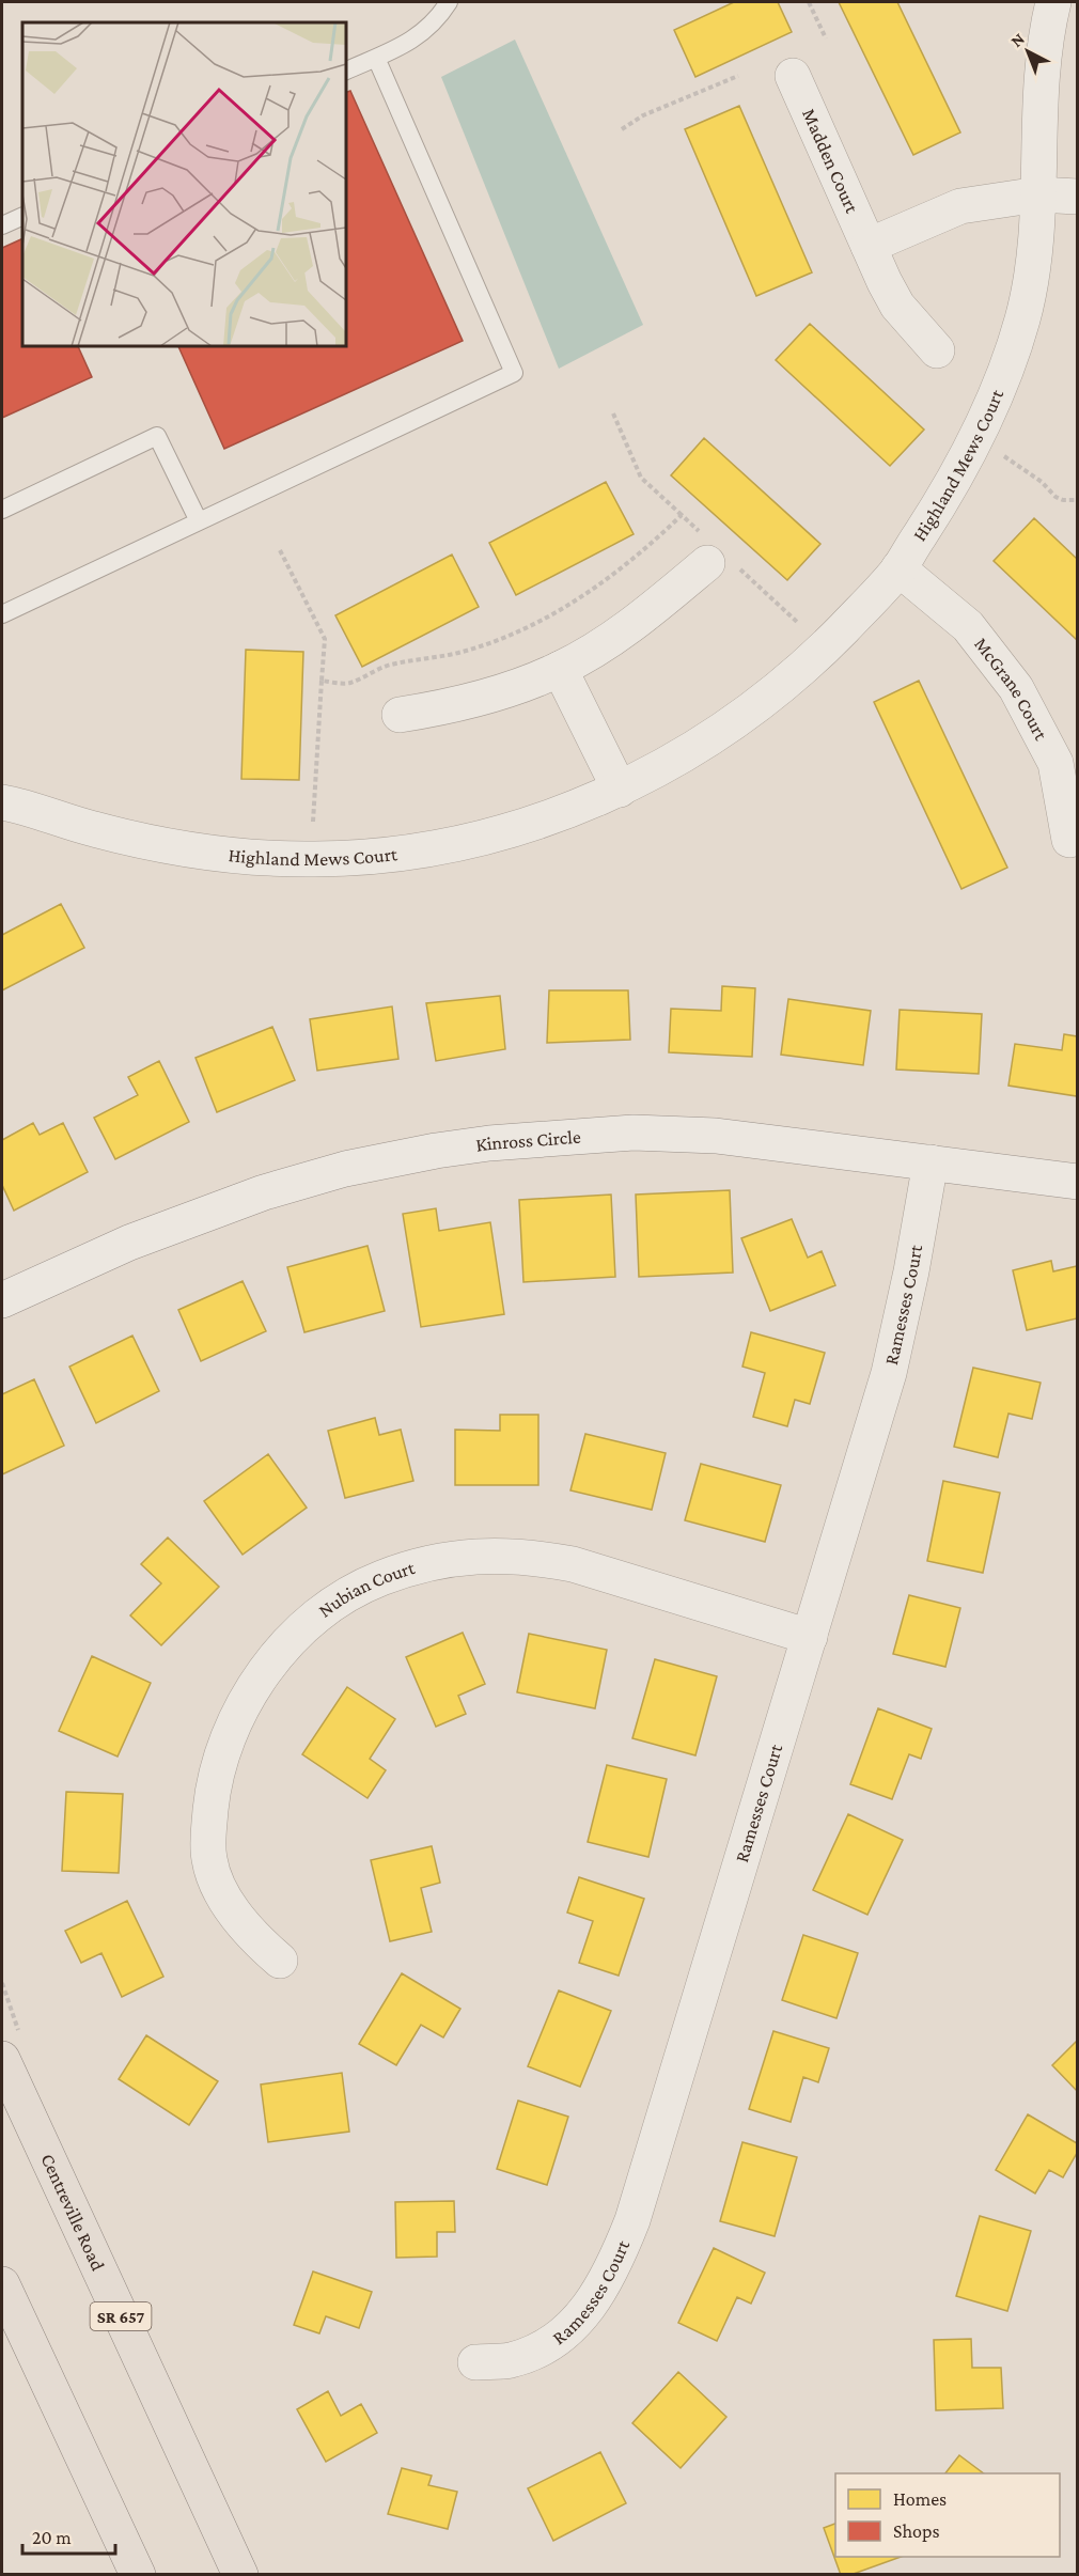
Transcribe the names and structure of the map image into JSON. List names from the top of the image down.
{
  "streets": {
    "main road": ["Centreville Road", "SR 657"],
    "street": [
      "Madden Court",
      "Highland Mews Court",
      "McGrane Court",
      "Kinross Circle",
      "Ramesses Court",
      "Nubian Court"
    ]
  },
  "crossings": [
    ["Highland Mews Court", "McGrane Court"],
    ["Kinross Circle", "Ramesses Court"],
    ["Ramesses Court", "Nubian Court"]
  ],
  "legend": ["Homes", "Shops"],
  "scale_bar": "20 m",
  "north": "top left"
}
